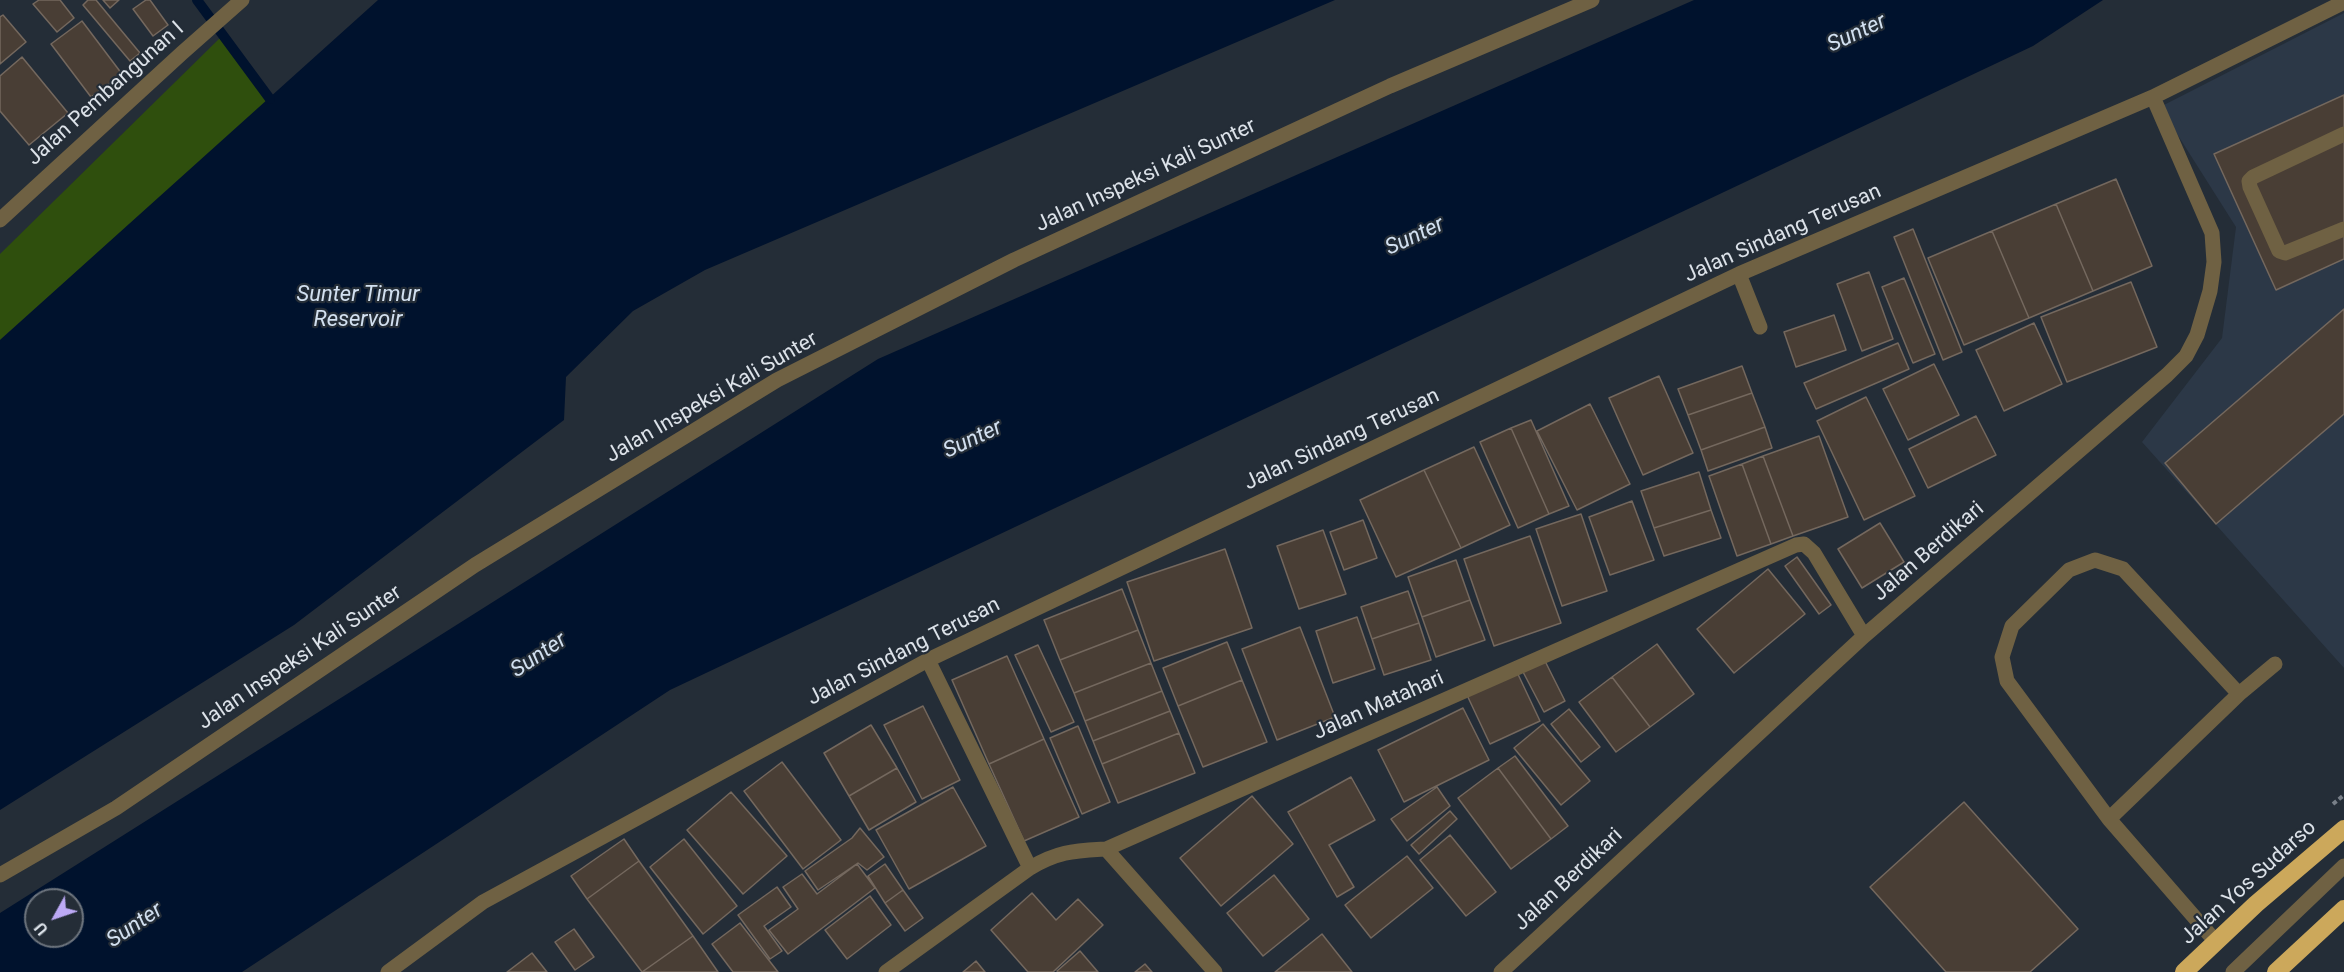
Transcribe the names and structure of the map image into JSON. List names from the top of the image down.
{
  "streets": {
    "highway": ["Jalan Yos Sudarso"],
    "street": [
      "Jalan Pembangunan I",
      "Jalan Inspeksi Kali Sunter",
      "Jalan Sindang Terusan",
      "Jalan Berdikari",
      "Jalan Matahari"
    ]
  },
  "crossings": [
    ["Jalan Sindang Terusan", "Jalan Berdikari"],
    ["Jalan Berdikari", "Jalan Matahari"]
  ],
  "water": ["Sunter", "Sunter Timur Reservoir"],
  "north": "bottom left"
}
